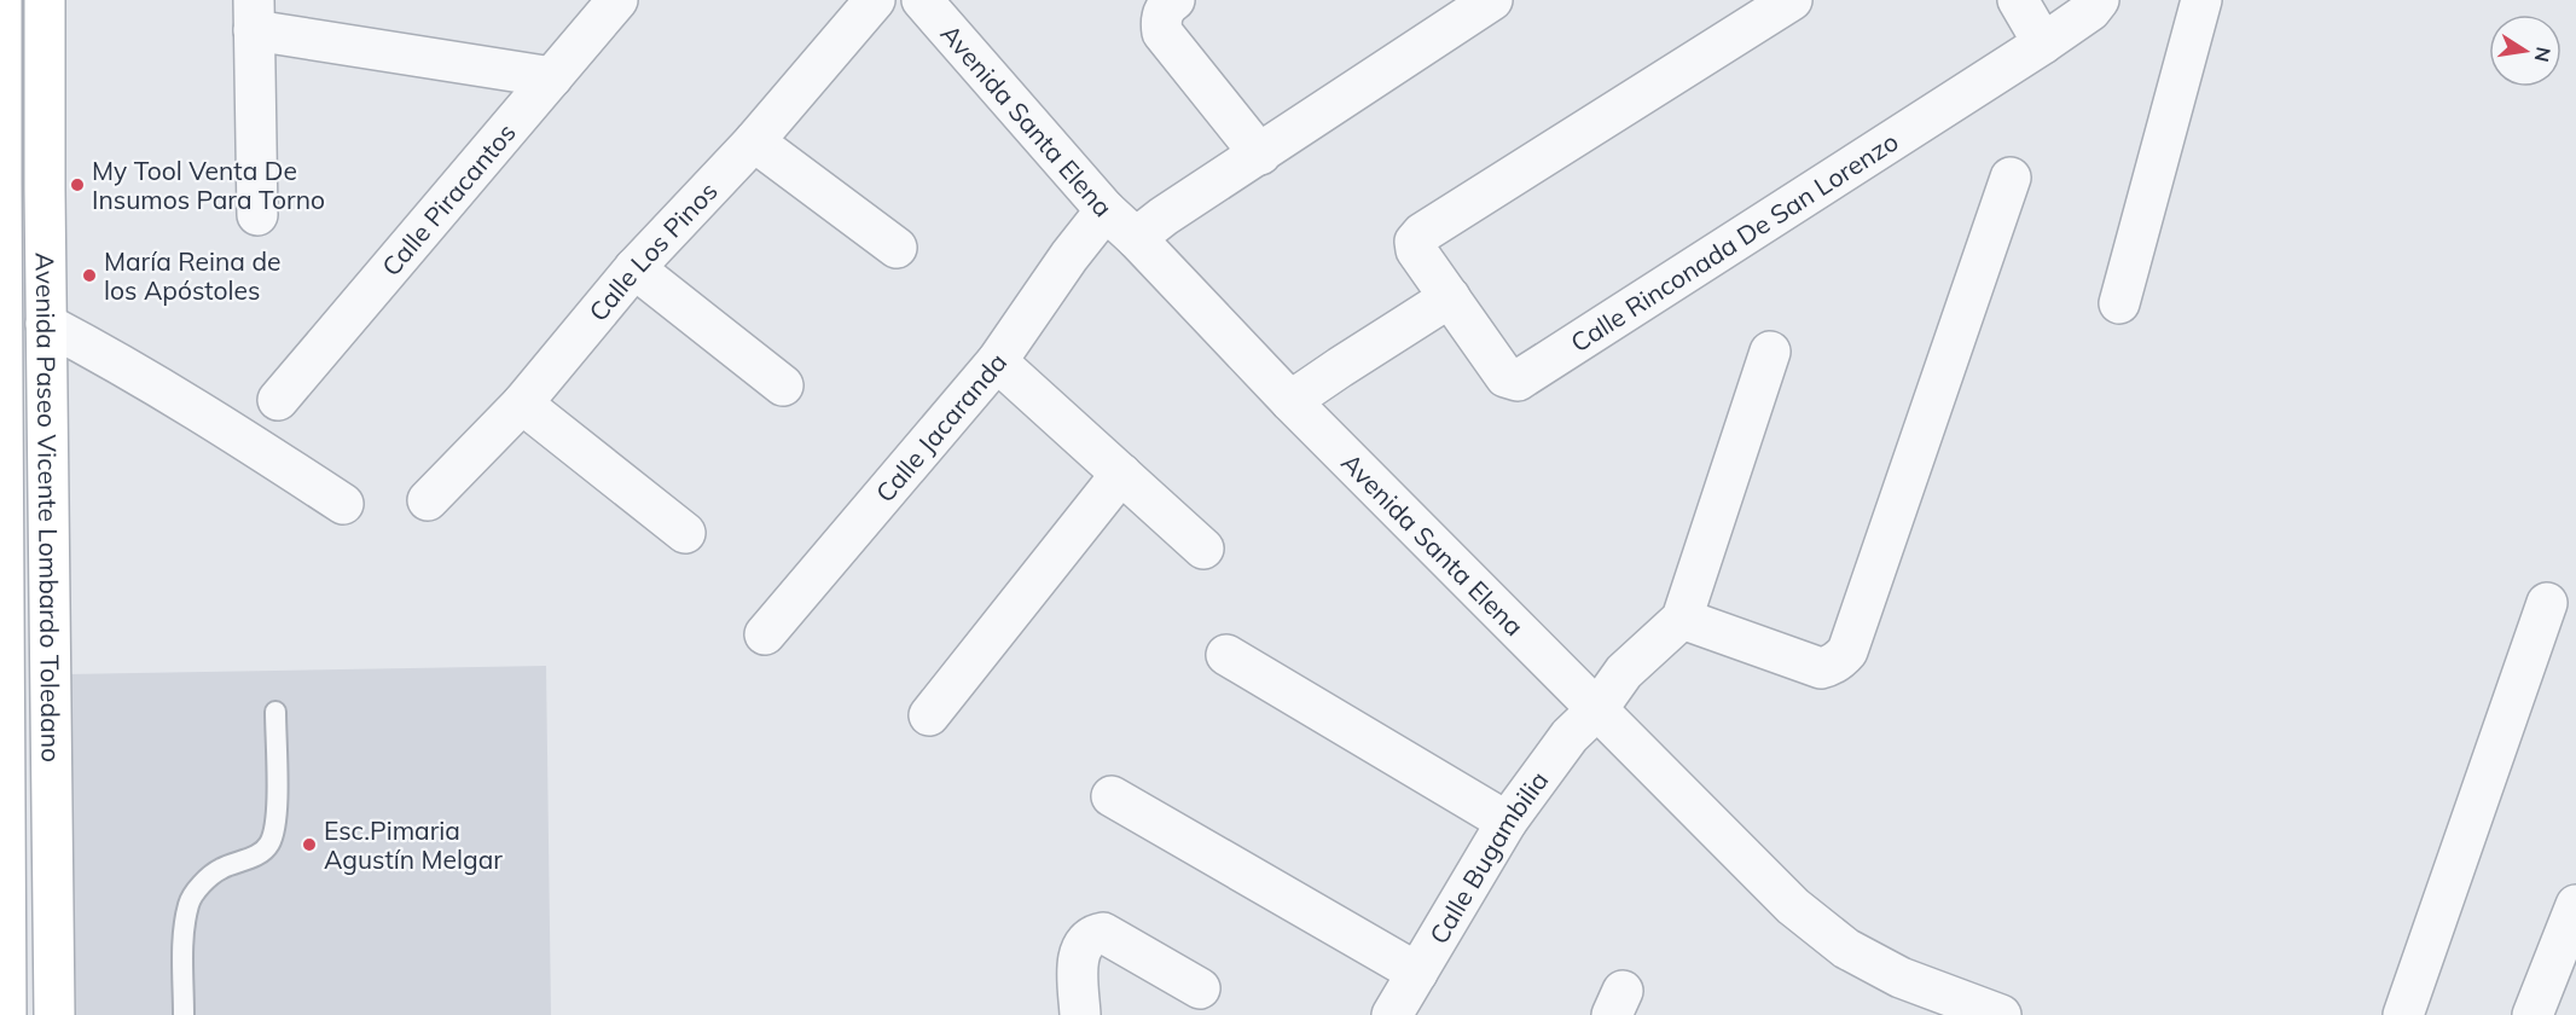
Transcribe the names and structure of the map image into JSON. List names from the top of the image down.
{
  "streets": {
    "main road": ["Avenida Paseo Vicente Lombardo Toledano"],
    "street": [
      "Avenida Santa Elena",
      "Calle Piracantos",
      "Calle Rinconada De San Lorenzo",
      "Calle Los Pinos",
      "Calle Jacaranda",
      "Calle Bugambilia"
    ]
  },
  "crossings": [
    ["Avenida Santa Elena", "Calle Jacaranda"],
    ["Avenida Santa Elena", "Calle Bugambilia"]
  ],
  "places": ["My Tool Venta De Insumos Para Torno", "María Reina de los Apóstoles", "Esc.Pimaria Agustín Melgar"],
  "north": "right"
}
